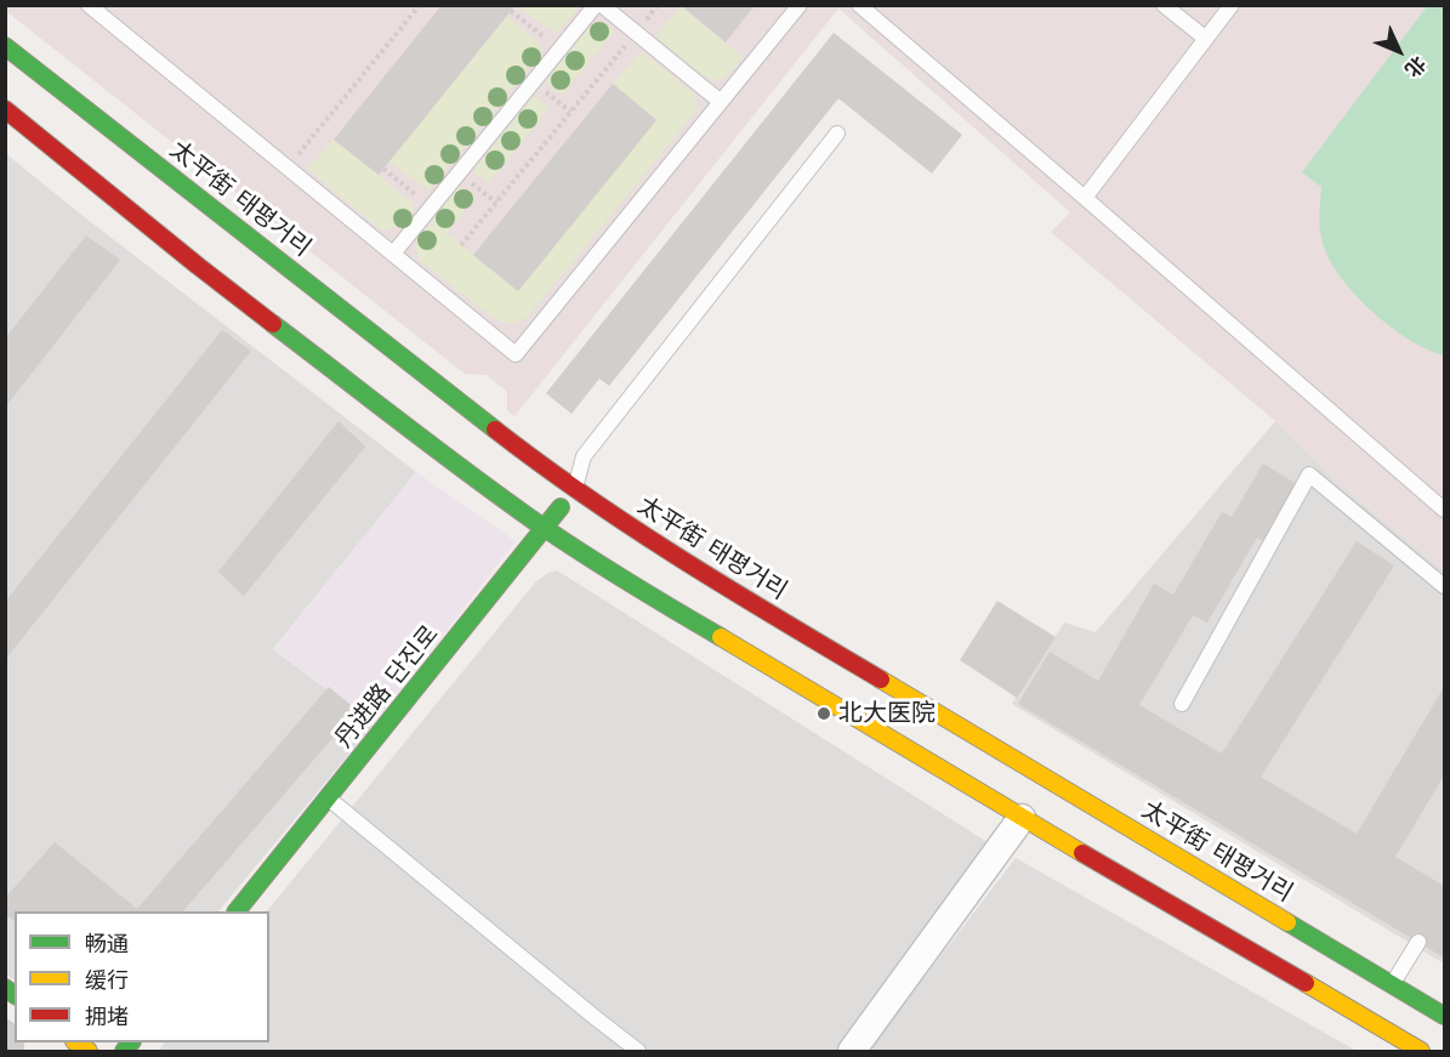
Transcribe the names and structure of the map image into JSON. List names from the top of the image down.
{
  "streets": {
    "main road": ["太平街 태평거리", "丹进路 단진로"]
  },
  "crossings": [
    ["太平街 태평거리", "丹进路 단진로"]
  ],
  "places": ["北大医院"],
  "legend": ["畅通", "缓行", "拥堵"],
  "north": "bottom right"
}
